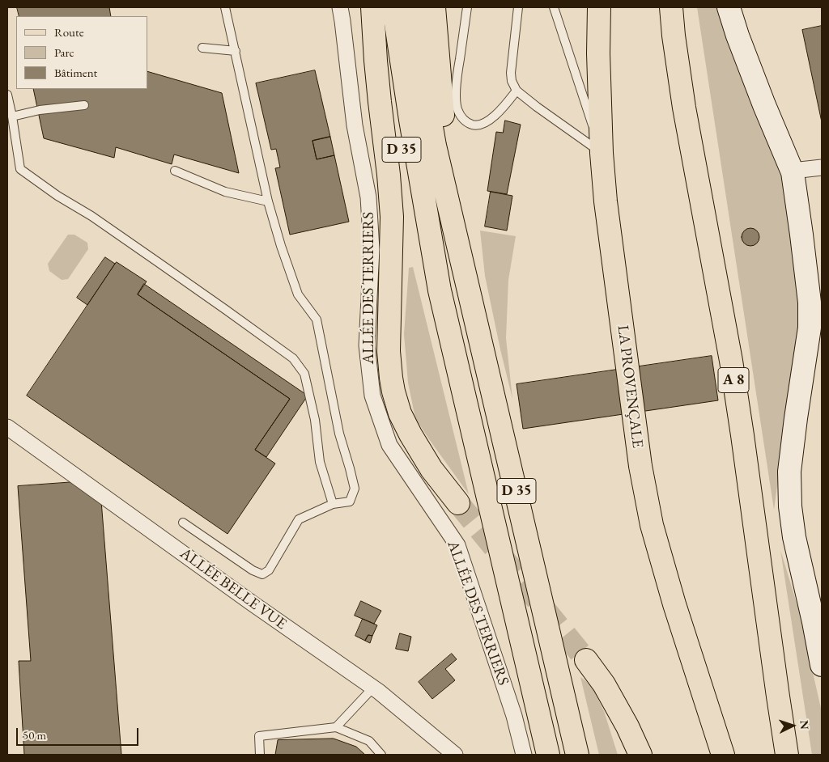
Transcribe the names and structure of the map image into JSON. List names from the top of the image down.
{
  "streets": {
    "main road": ["D 35", "A 8", "LA PROVENÇALE"],
    "street": ["ALLÉE DES TERRIERS", "ALLÉE BELLE VUE"]
  },
  "legend": ["Route", "Parc", "Bâtiment"],
  "scale_bar": "50 m",
  "north": "right"
}
